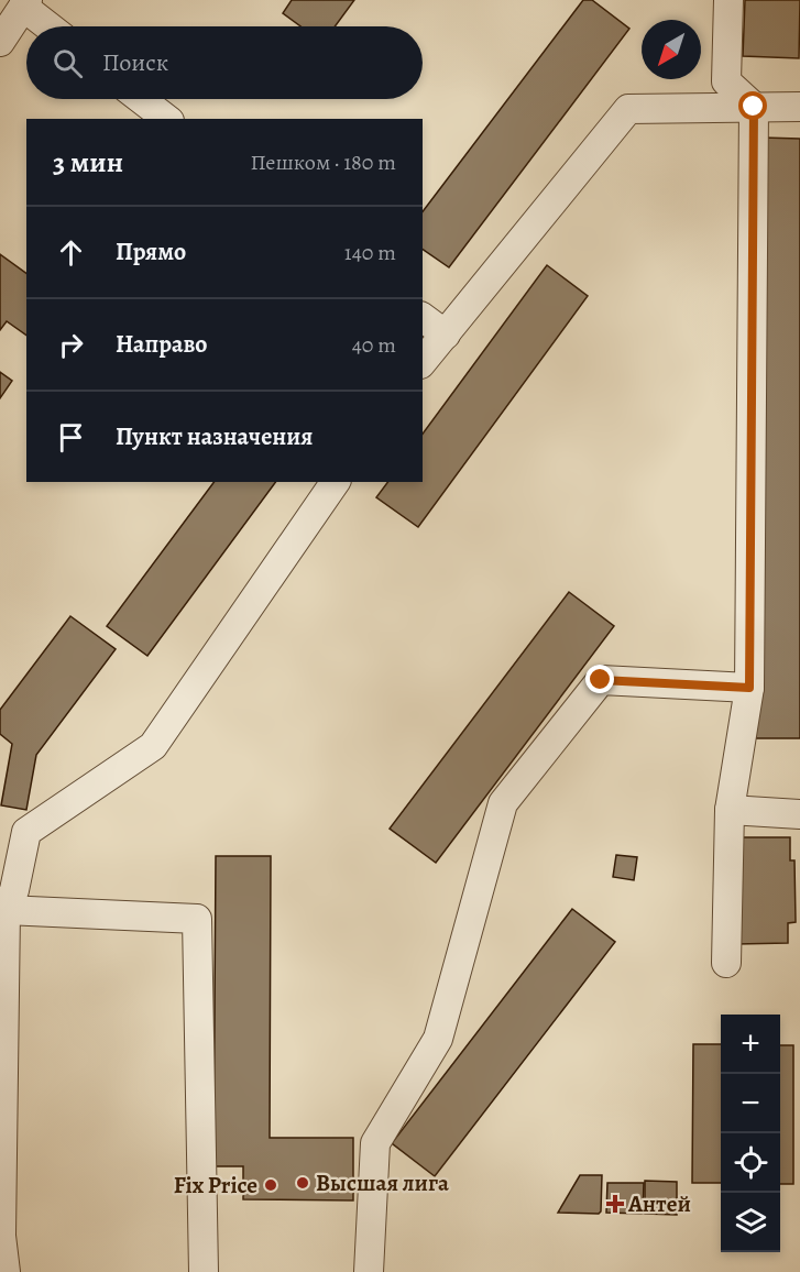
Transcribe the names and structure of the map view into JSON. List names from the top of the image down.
{
  "places": {
    "other": ["Высшая лига", "Fix Price"],
    "health": ["Антей"]
  },
  "north": "bottom left",
  "page": {
    "search": "Поиск",
    "heading": ["3 мин", "Пешком · 180 m"],
    "list": [
      ["Прямо", "140 m"],
      ["Направо", "40 m"],
      "Пункт назначения"
    ],
    "map_buttons": ["+", "−"]
  }
}
